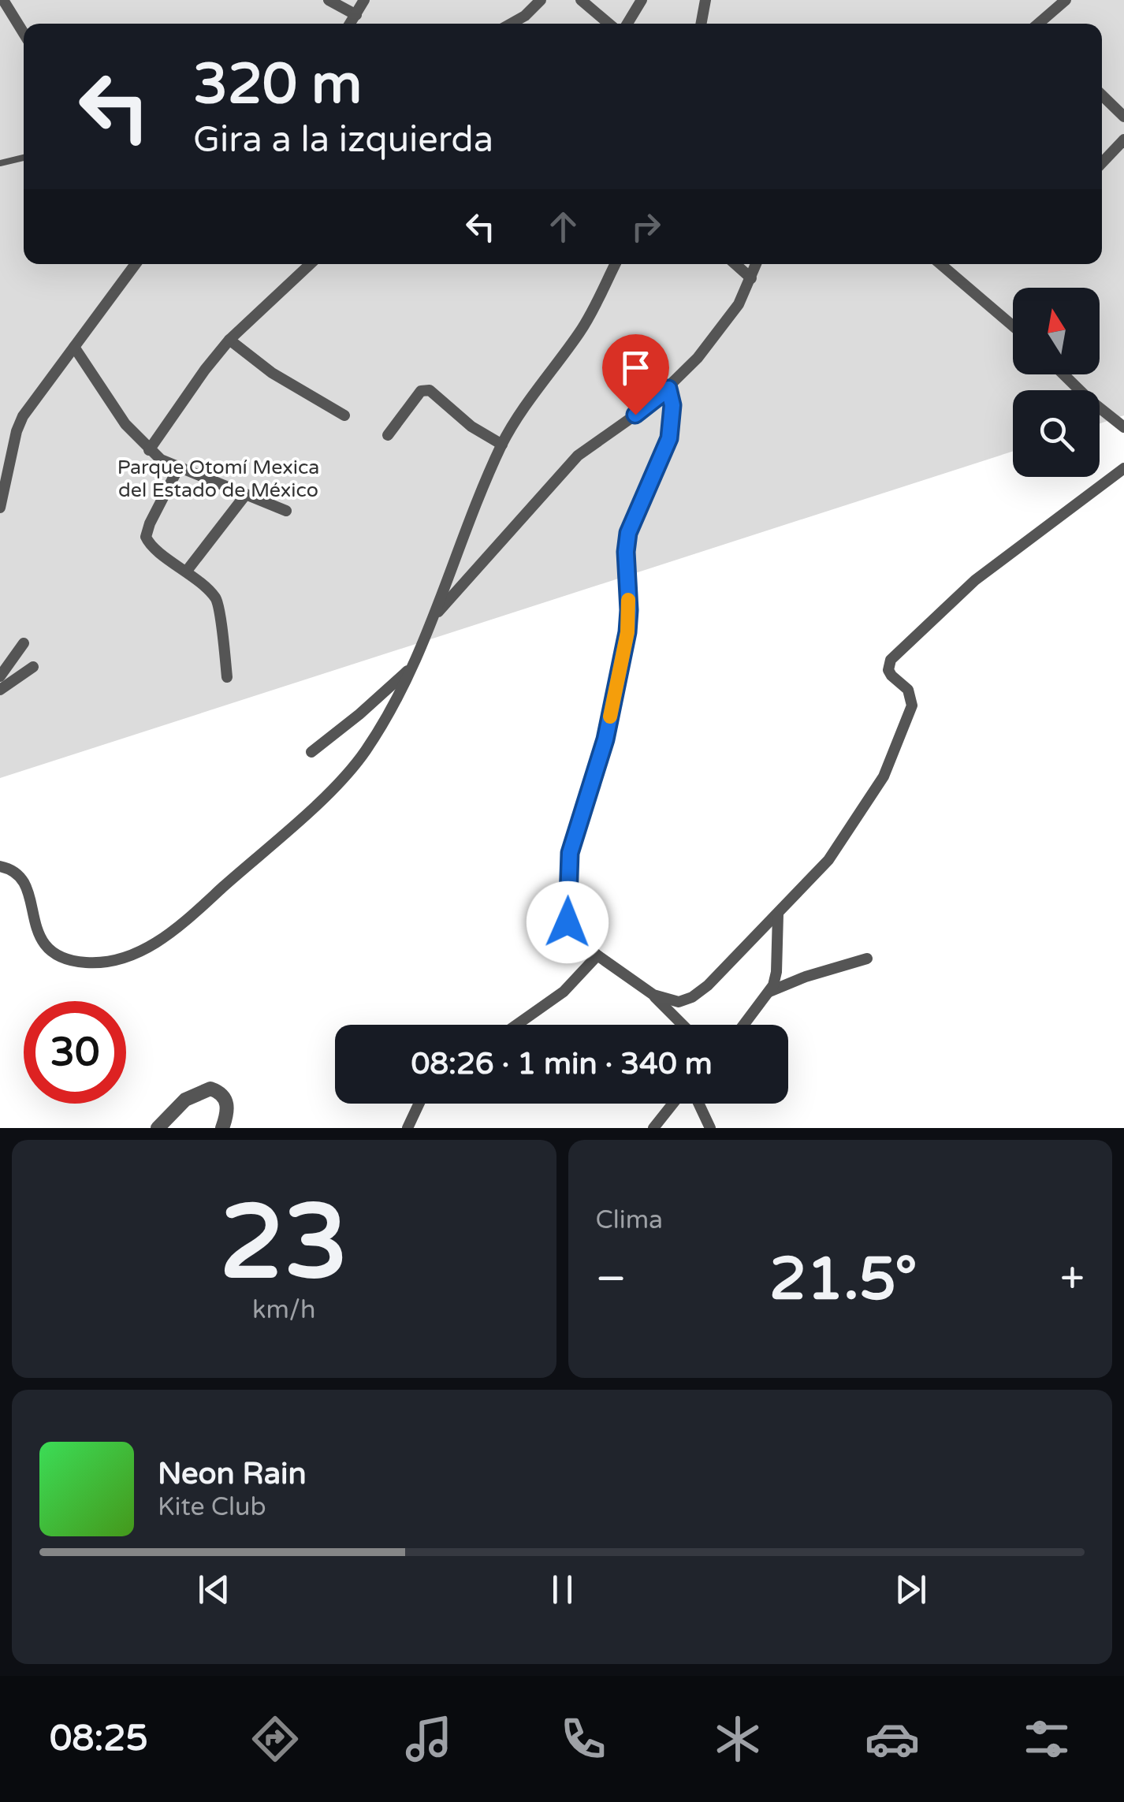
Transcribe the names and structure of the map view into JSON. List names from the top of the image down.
{
  "parks": ["Parque Otomí Mexica del Estado de México"],
  "north": "top",
  "page": {
    "turn": ["320 m", "Gira a la izquierda"],
    "limit": "30",
    "trip": "08:26 · 1 min · 340 m",
    "tile": [
      ["23", "km/h"],
      "Clima"
    ],
    "heat": ["−", "21.5°", "+"],
    "song": ["Neon Rain", "Kite Club"],
    "tabs": "08:25"
  }
}
